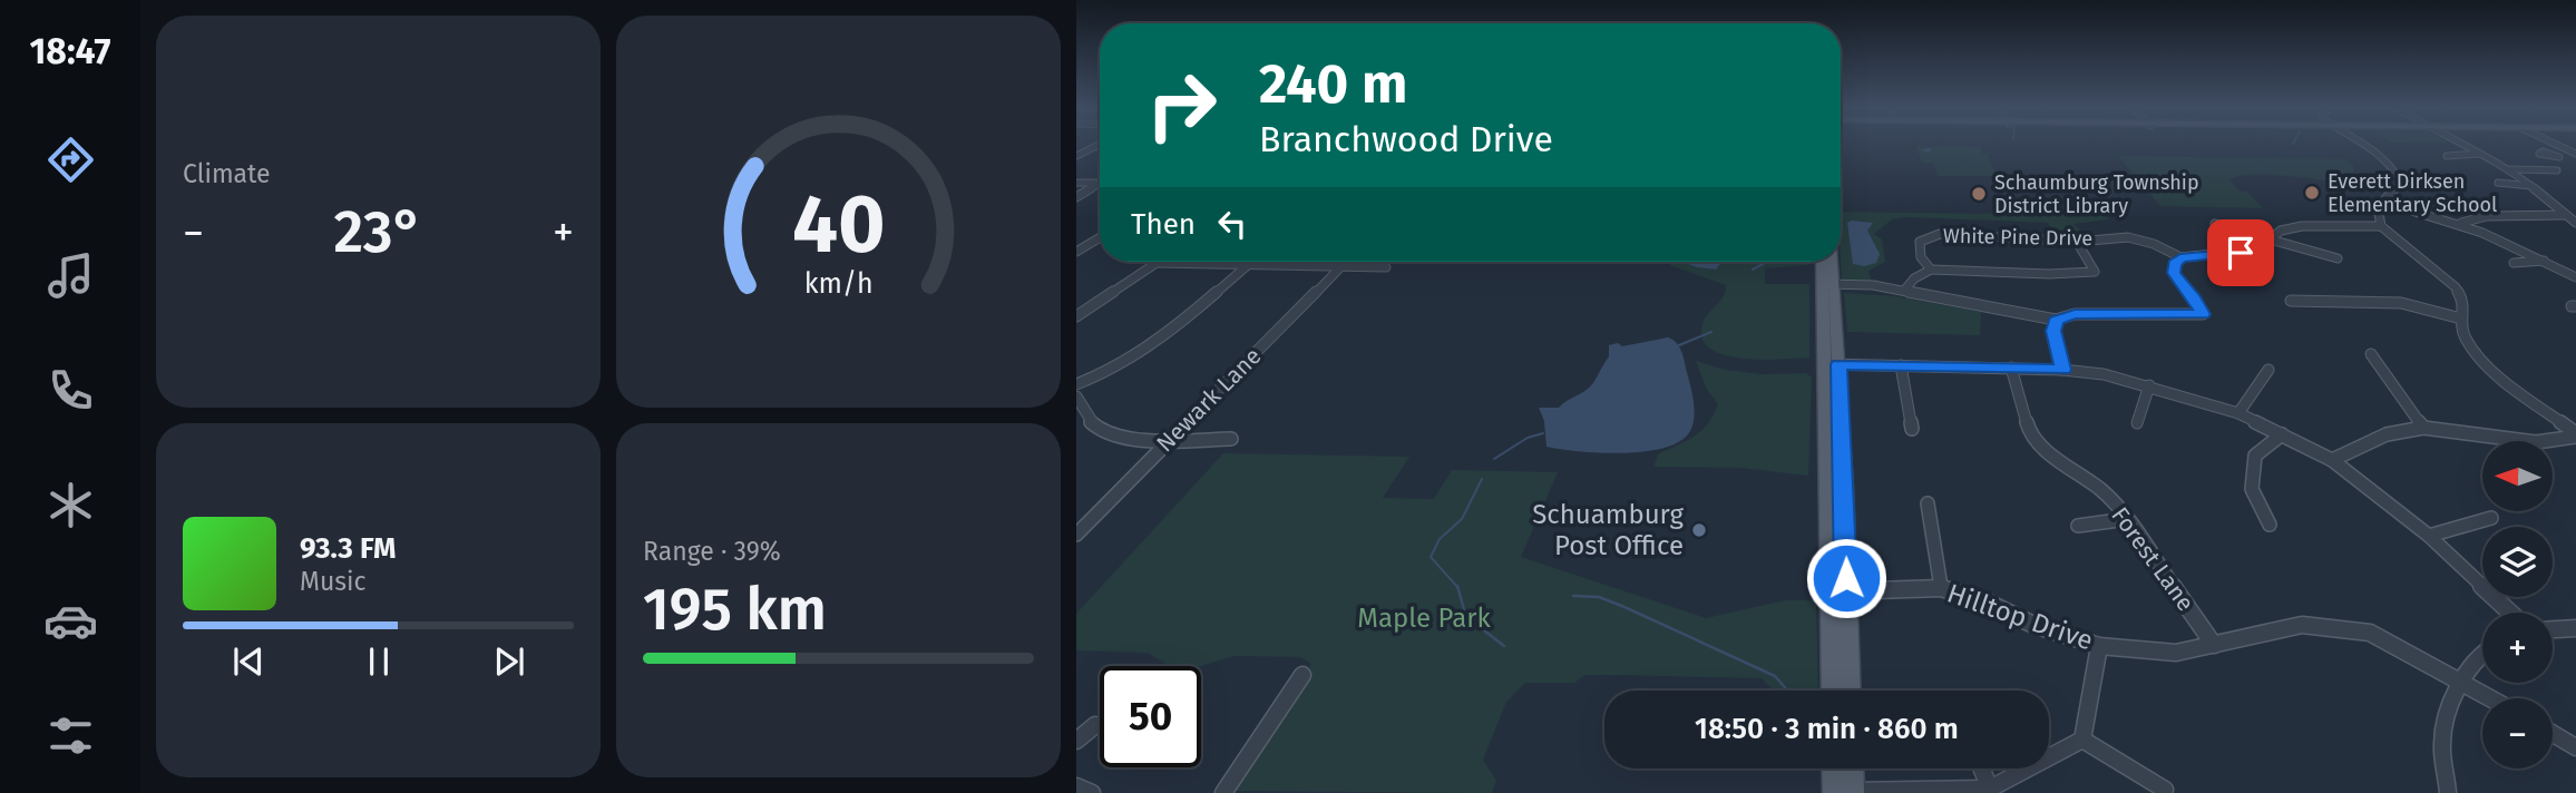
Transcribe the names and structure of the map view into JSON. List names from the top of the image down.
{
  "streets": {
    "street": [
      "White Pine Drive",
      "Newark Lane",
      "Forest Lane",
      "Hilltop Drive"
    ]
  },
  "crossings": [
    ["Forest Lane", "Hilltop Drive"]
  ],
  "parks": ["Maple Park"],
  "places": ["Everett Dirksen Elementary School", "Schaumburg Township District Library", "Schuamburg Post Office"],
  "north": "left",
  "page": {
    "tabs": "18:47",
    "tile": [
      "Climate",
      ["Range · 39%", "195 km"]
    ],
    "turn": ["240 m", "Branchwood Drive"],
    "then": "Then",
    "heat": ["−", "23°", "+"],
    "map_buttons": ["+", "−"],
    "song": ["93.3 FM", "Music"],
    "limit": "50",
    "trip": "18:50 · 3 min · 860 m",
    "gauge": ["40", "km/h"]
  }
}
